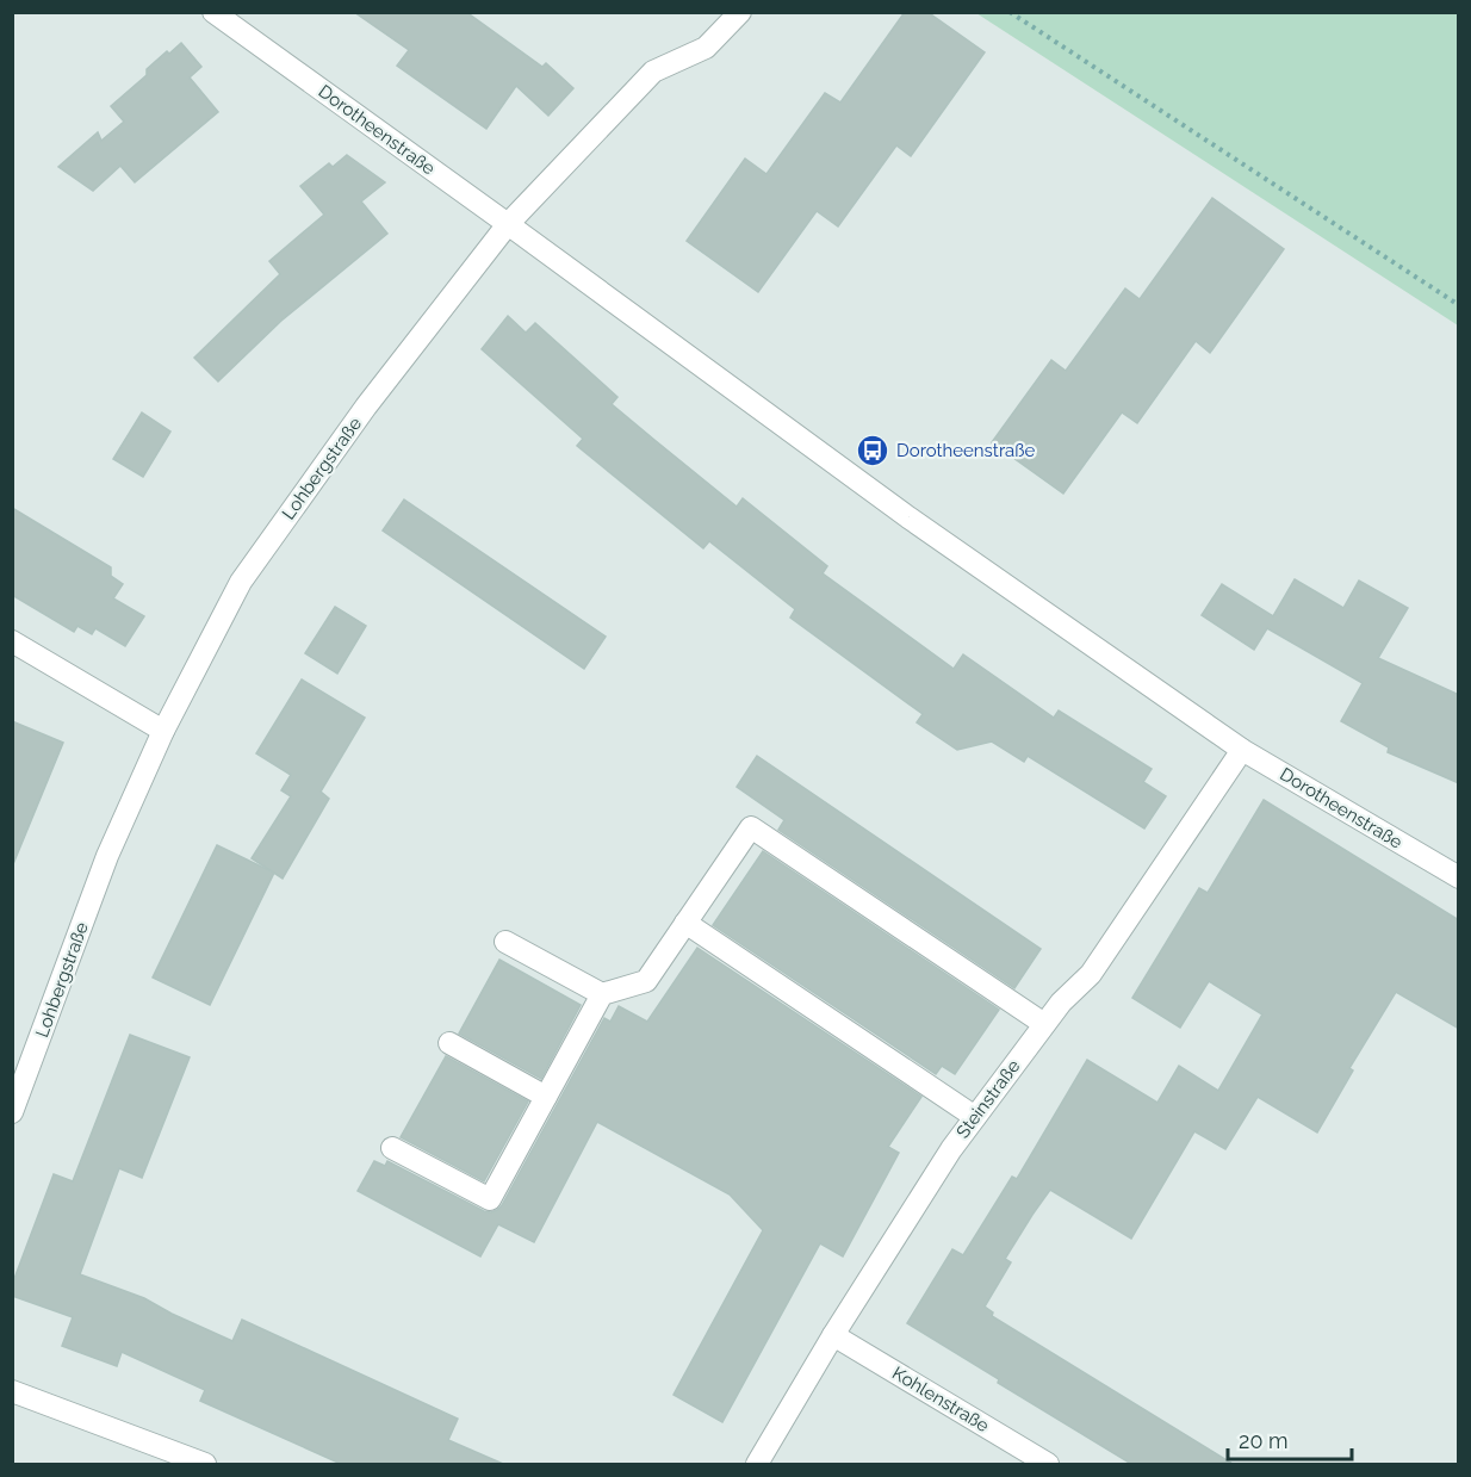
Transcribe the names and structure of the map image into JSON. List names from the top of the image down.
{
  "streets": {
    "street": [
      "Dorotheenstraße",
      "Lohbergstraße",
      "Steinstraße",
      "Kohlenstraße"
    ]
  },
  "crossings": [
    ["Dorotheenstraße", "Lohbergstraße"],
    ["Dorotheenstraße", "Steinstraße"],
    ["Steinstraße", "Kohlenstraße"]
  ],
  "places": {
    "bus stop": ["Dorotheenstraße"]
  },
  "scale_bar": "20 m"
}
